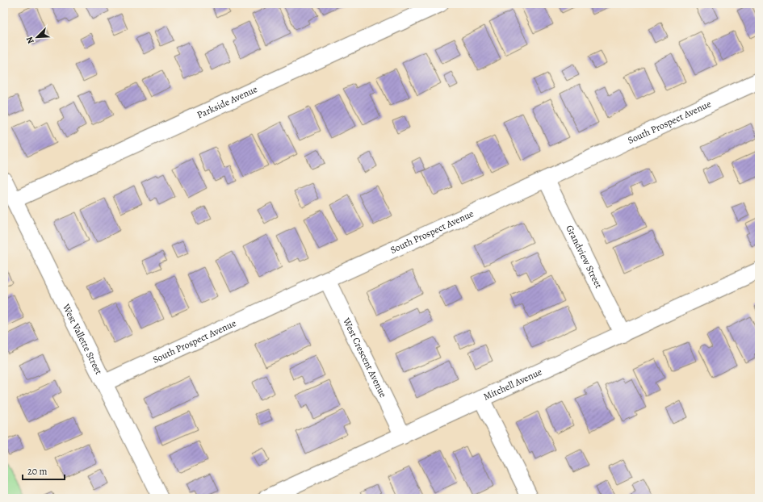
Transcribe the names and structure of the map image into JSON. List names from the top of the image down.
{
  "streets": {
    "street": [
      "Parkside Avenue",
      "South Prospect Avenue",
      "Grandview Street",
      "West Vallette Street",
      "West Crescent Avenue",
      "Mitchell Avenue"
    ]
  },
  "crossings": [
    ["Parkside Avenue", "West Vallette Street"],
    ["South Prospect Avenue", "Grandview Street"],
    ["South Prospect Avenue", "West Vallette Street"],
    ["South Prospect Avenue", "West Crescent Avenue"],
    ["Grandview Street", "Mitchell Avenue"],
    ["West Crescent Avenue", "Mitchell Avenue"]
  ],
  "scale_bar": "20 m",
  "north": "bottom left"
}
